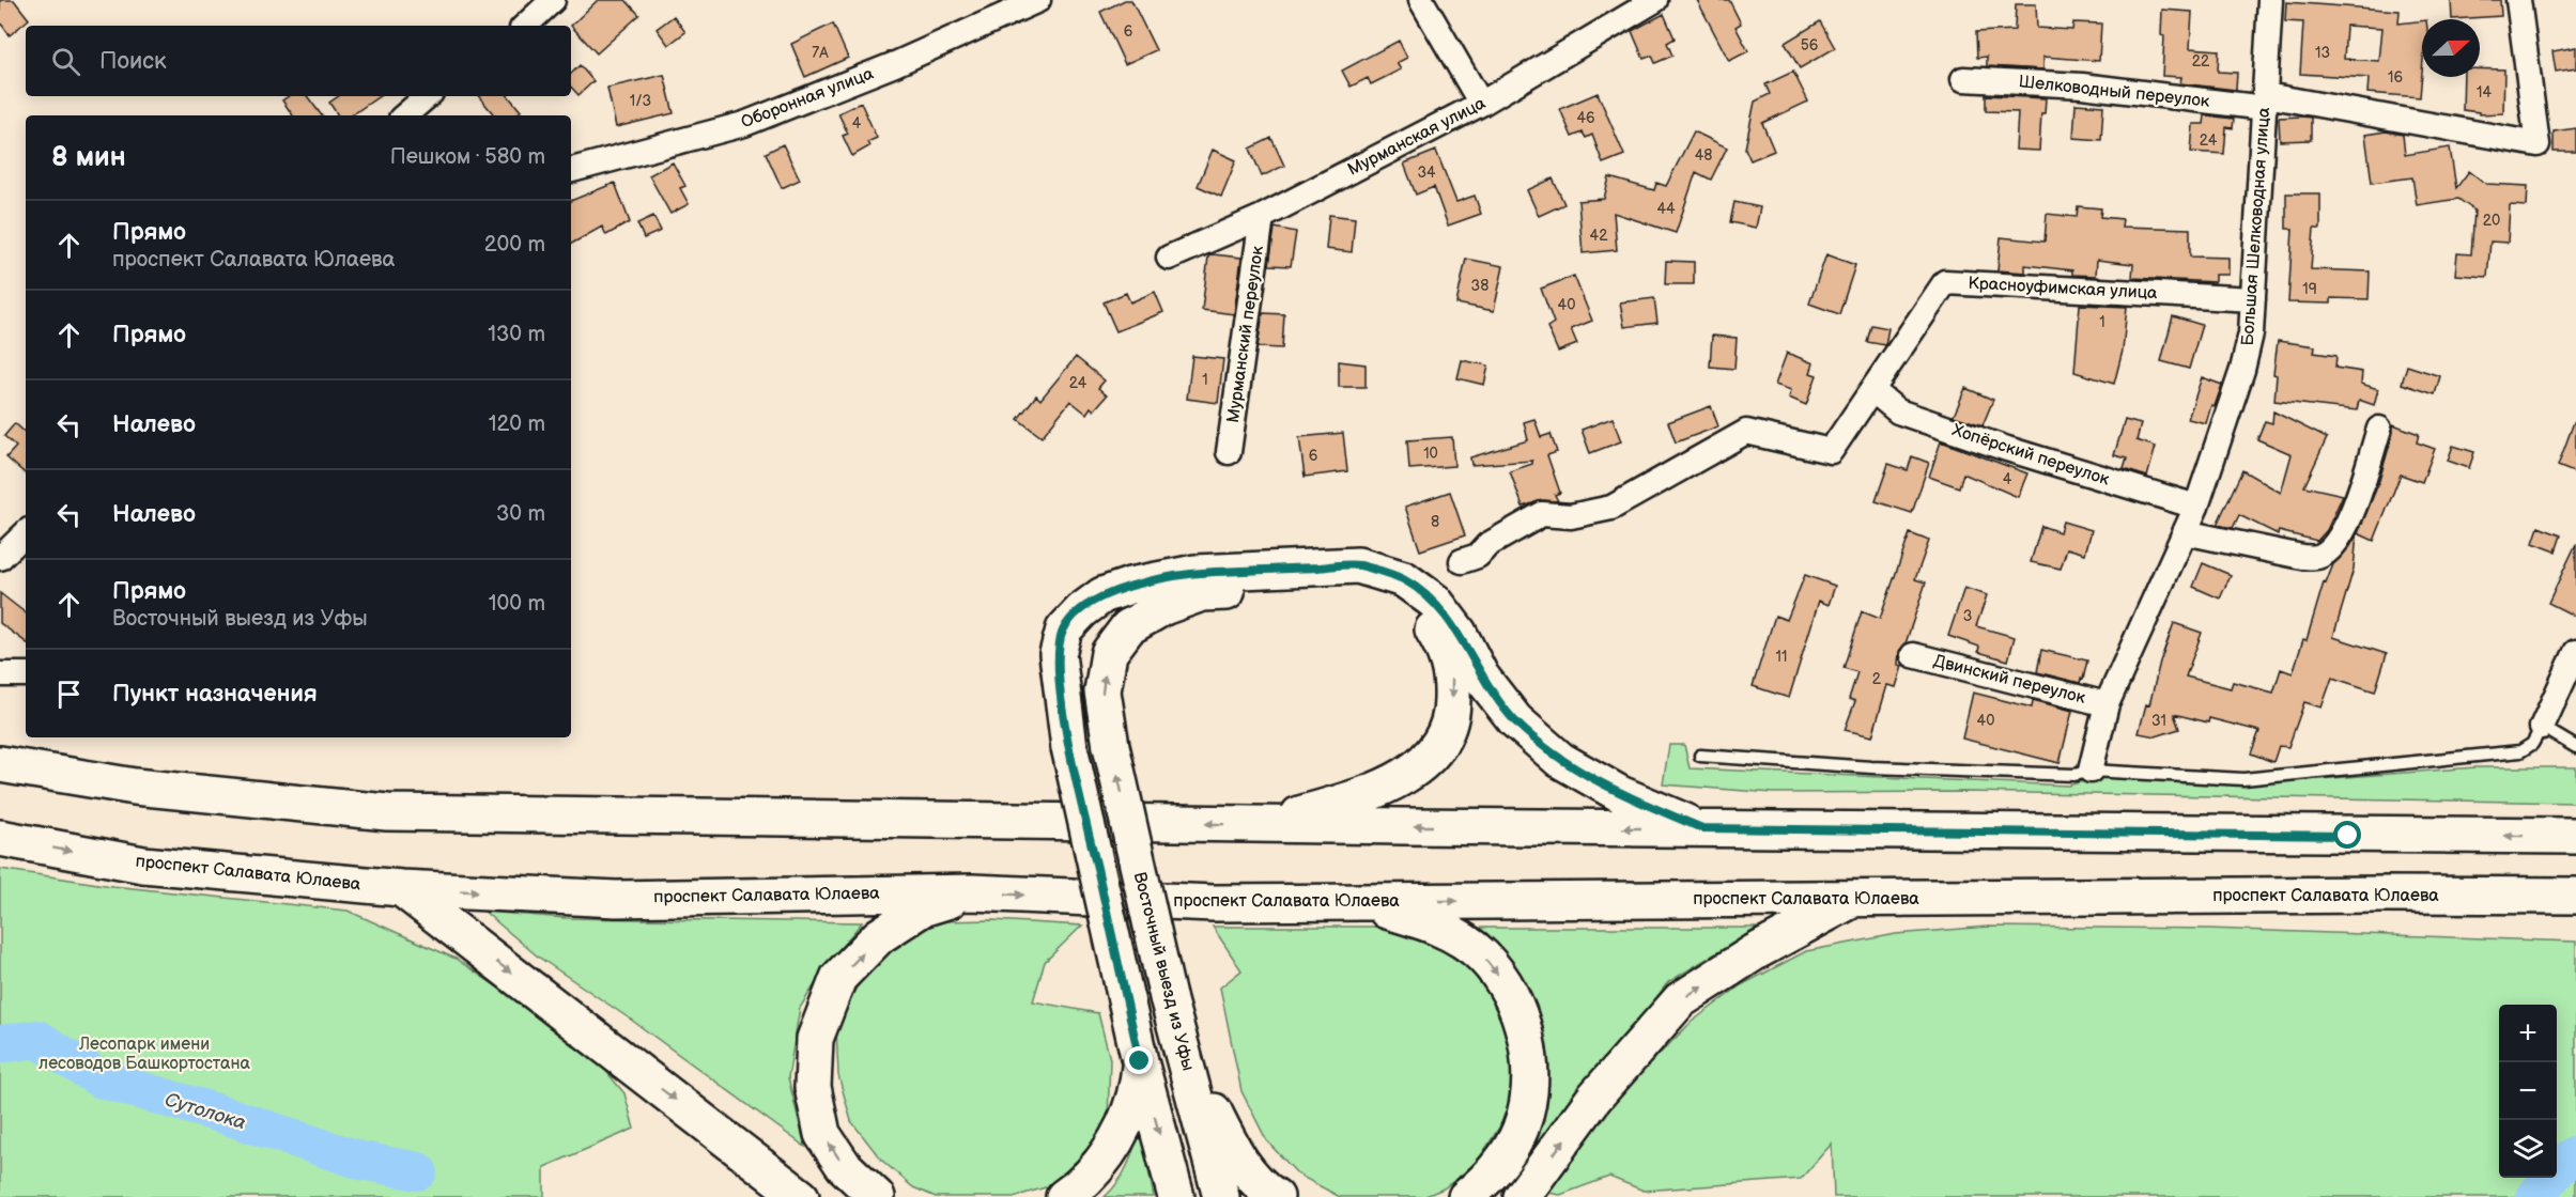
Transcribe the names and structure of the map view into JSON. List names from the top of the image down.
{
  "streets": {
    "main road": ["проспект Салавата Юлаева", "Восточный выезд из Уфы"],
    "street": [
      "Шелководный переулок",
      "Оборонная улица",
      "Мурманская улица",
      "Большая Шелководная улица",
      "Красноуфимская улица",
      "Мурманский переулок",
      "Хопёрский переулок",
      "Двинский переулок"
    ]
  },
  "crossings": [
    ["Шелководный переулок", "Большая Шелководная улица"],
    ["Мурманская улица", "Мурманский переулок"],
    ["Большая Шелководная улица", "Красноуфимская улица"],
    ["Большая Шелководная улица", "Хопёрский переулок"],
    ["Большая Шелководная улица", "Двинский переулок"],
    ["Красноуфимская улица", "Хопёрский переулок"]
  ],
  "water": ["Сутолока"],
  "parks": ["Лесопарк имени лесоводов Башкортостана"],
  "house_numbers": [
    "6",
    "56",
    "7А",
    "13",
    "22",
    "16",
    "14",
    "1/3",
    "46",
    "4",
    "24",
    "48",
    "34",
    "44",
    "20",
    "42",
    "38",
    "19",
    "40",
    "1",
    "1",
    "24",
    "10",
    "6",
    "4",
    "8",
    "3",
    "11",
    "2",
    "40",
    "31"
  ],
  "north": "right",
  "page": {
    "search": "Поиск",
    "heading": ["8 мин", "Пешком · 580 m"],
    "list": [
      ["Прямо", "проспект Салавата Юлаева", "200 m"],
      ["Прямо", "130 m"],
      ["Налево", "120 m"],
      ["Налево", "30 m"],
      ["Прямо", "Восточный выезд из Уфы", "100 m"],
      "Пункт назначения"
    ],
    "map_buttons": ["+", "−"]
  }
}
